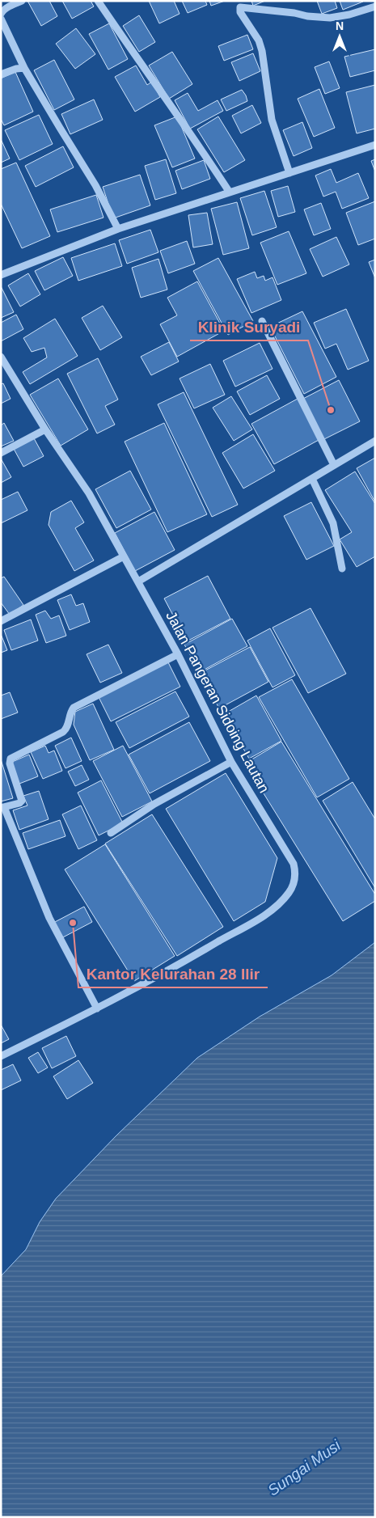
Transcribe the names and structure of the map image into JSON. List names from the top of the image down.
{
  "streets": {
    "street": ["Jalan Pangeran Sidoing Lautan"]
  },
  "water": ["Sungai Musi"],
  "places": ["Klinik Suryadi", "Kantor Kelurahan 28 Ilir"],
  "north": "top"
}
